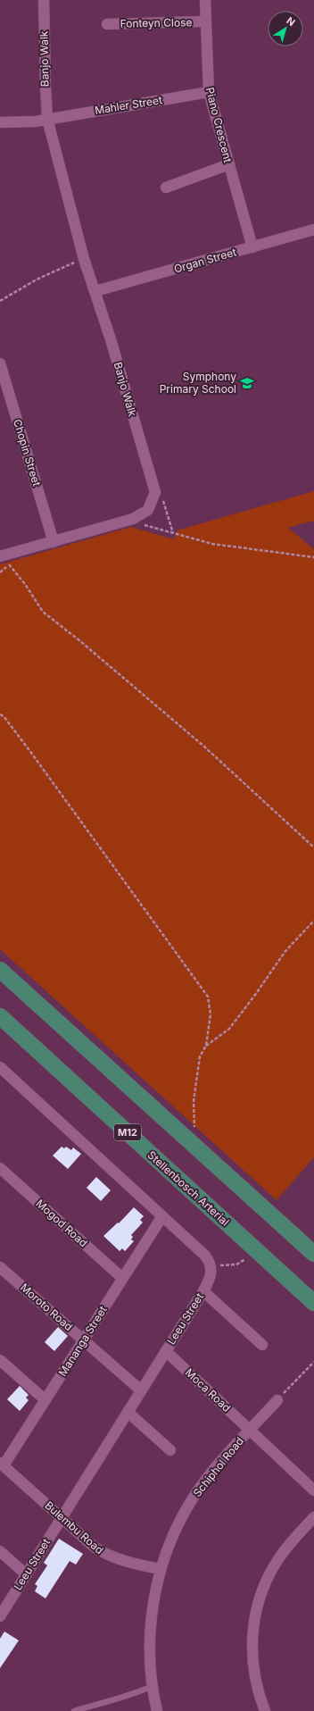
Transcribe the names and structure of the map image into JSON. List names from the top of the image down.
{
  "streets": {
    "main road": ["M12", "Stellenbosch Arterial"],
    "street": [
      "Fonteyn Close",
      "Banjo Walk",
      "Mahler Street",
      "Piano Crescent",
      "Organ Street",
      "Chopin Street",
      "Mogod Road",
      "Moroto Road",
      "Leeu Street",
      "Mananga Street",
      "Moca Road",
      "Schiphol Road",
      "Bulembu Road"
    ]
  },
  "crossings": [
    ["Fonteyn Close", "Piano Crescent"],
    ["Banjo Walk", "Mahler Street"],
    ["Banjo Walk", "Organ Street"],
    ["Banjo Walk", "Chopin Street"],
    ["Mahler Street", "Piano Crescent"],
    ["Piano Crescent", "Organ Street"],
    ["Mogod Road", "Mananga Street"],
    ["Moroto Road", "Leeu Street"],
    ["Moroto Road", "Mananga Street"],
    ["Leeu Street", "Moca Road"],
    ["Leeu Street", "Bulembu Road"],
    ["Mananga Street", "Bulembu Road"],
    ["Moca Road", "Schiphol Road"],
    ["Schiphol Road", "Bulembu Road"]
  ],
  "places": {
    "school or university": ["Symphony Primary School"]
  },
  "north": "top right"
}
